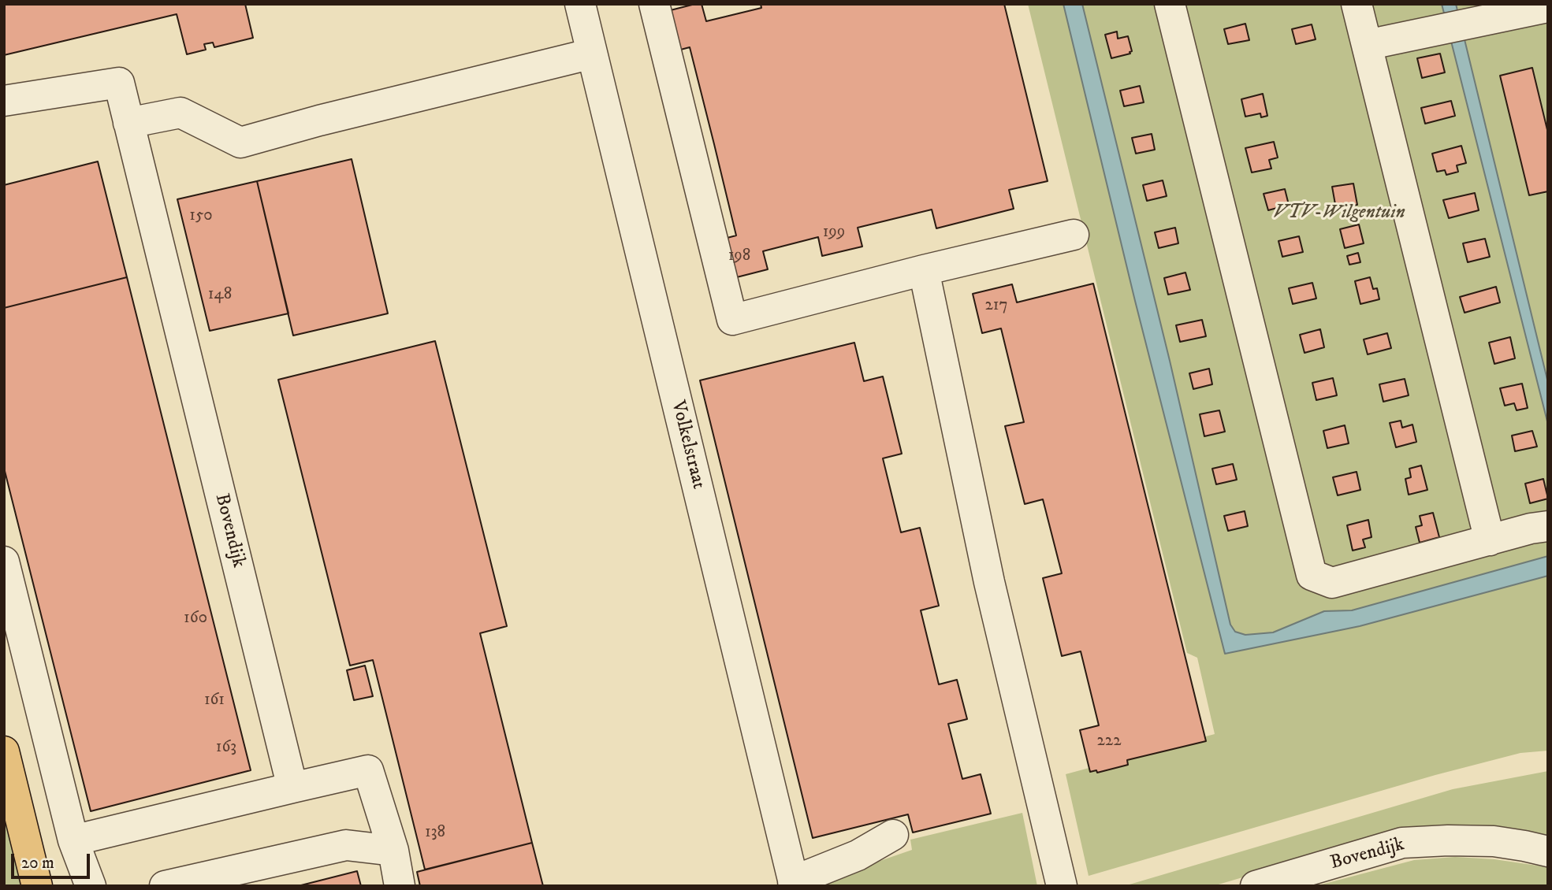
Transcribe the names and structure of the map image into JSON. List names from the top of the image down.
{
  "streets": {
    "street": ["Volkelstraat", "Bovendijk"]
  },
  "parks": ["VTV-Wilgentuin"],
  "house_numbers": [
    "150",
    "199",
    "198",
    "148",
    "217",
    "160",
    "161",
    "222",
    "163",
    "138"
  ],
  "scale_bar": "20 m"
}
